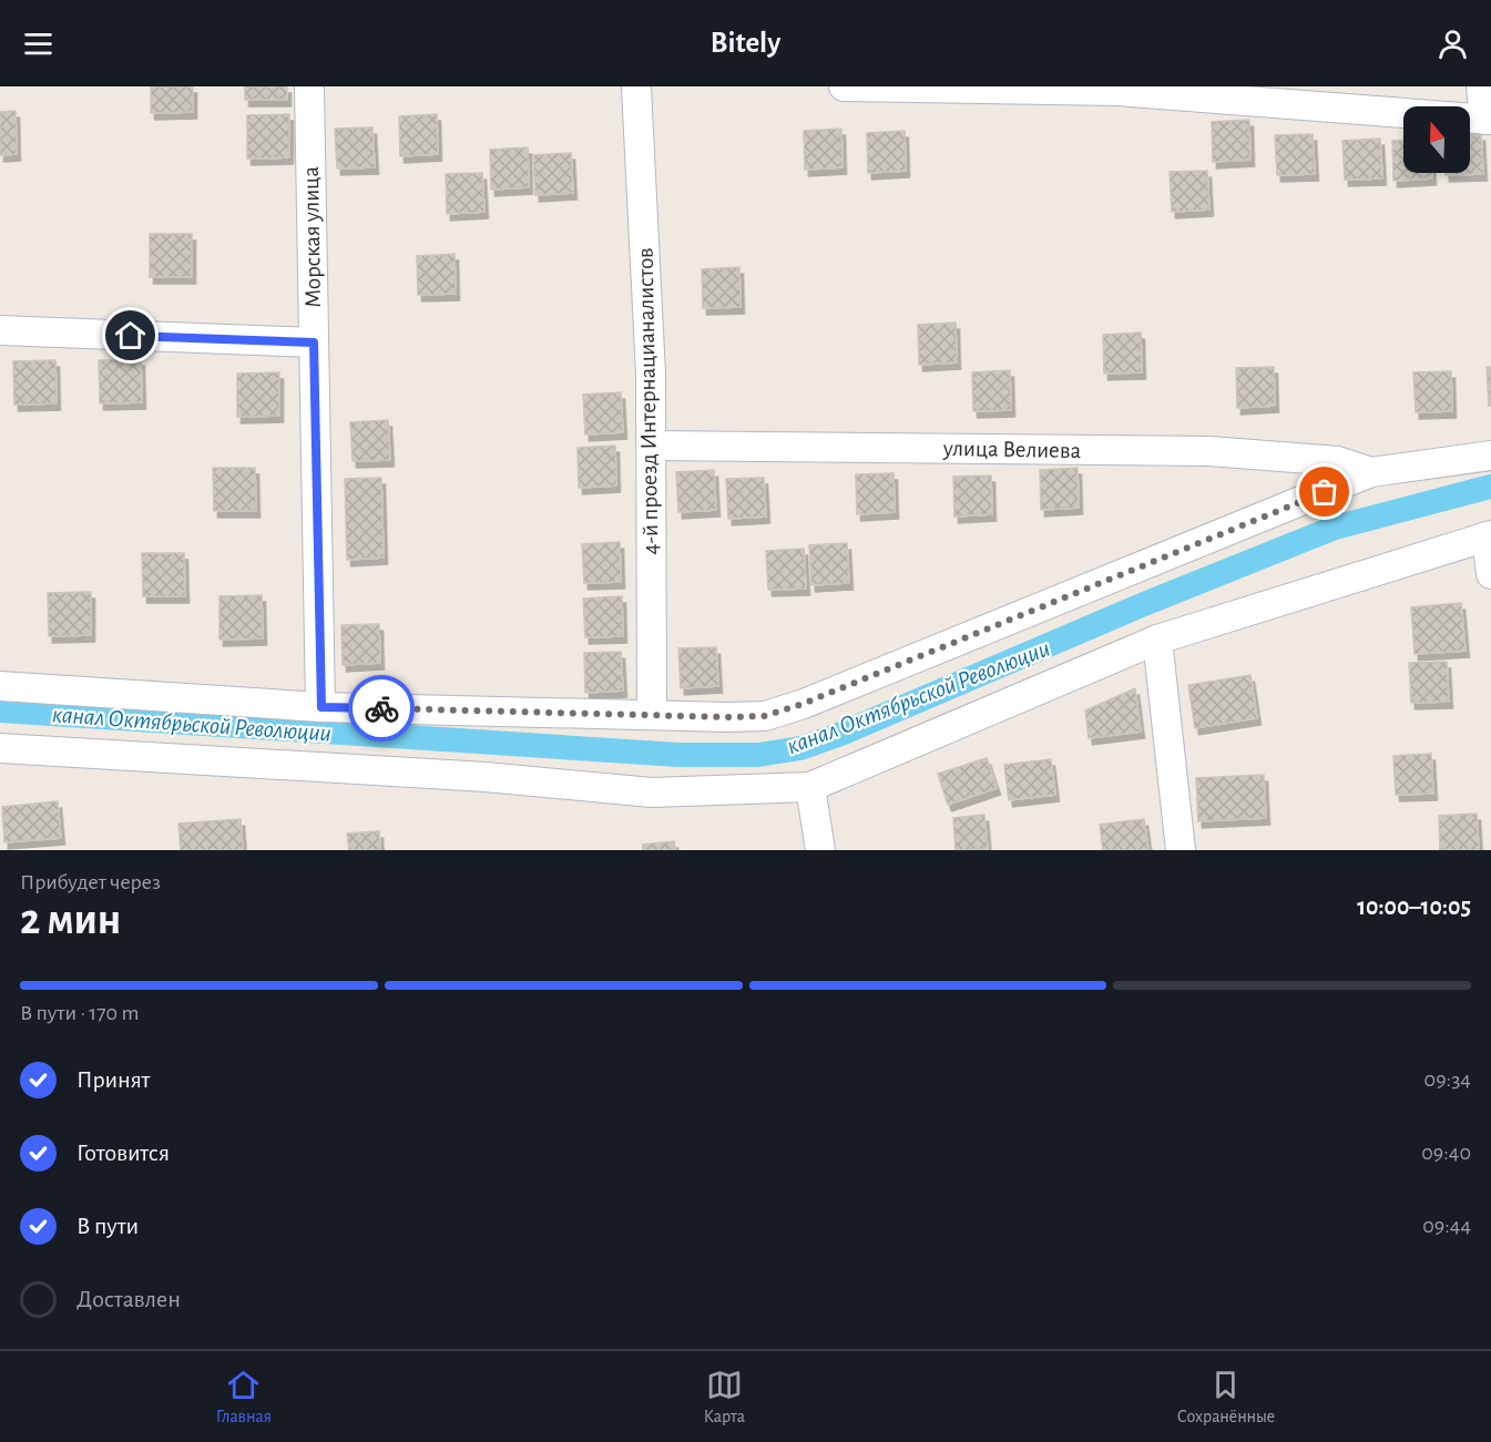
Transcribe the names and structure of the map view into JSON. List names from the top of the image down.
{
  "streets": {
    "street": ["Морская улица", "4-й проезд Интернацианалистов", "улица Велиева"]
  },
  "crossings": [
    ["4-й проезд Интернацианалистов", "улица Велиева"]
  ],
  "water": ["канал Октябрьской Революции"],
  "north": "top",
  "page": {
    "header": "Bitely",
    "heading": ["2 мин", "Прибудет через", "10:00–10:05"],
    "bar": "В пути · 170 m",
    "list": [
      ["Принят", "09:34"],
      ["Готовится", "09:40"],
      ["В пути", "09:44"],
      "Доставлен"
    ],
    "tabs": ["Главная", "Карта", "Сохранённые"]
  }
}
